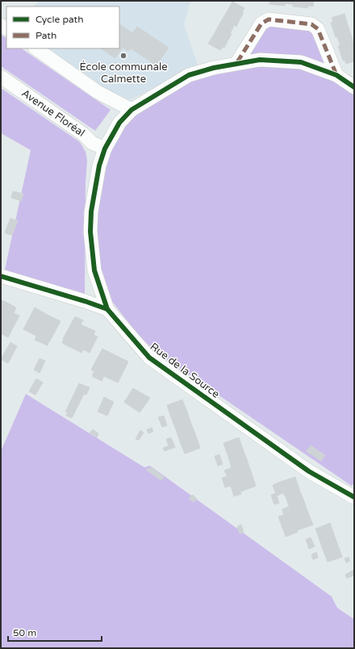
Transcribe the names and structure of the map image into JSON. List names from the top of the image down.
{
  "streets": {
    "street": ["Avenue Floréal", "Rue de la Source"]
  },
  "places": ["École communale Calmette"],
  "legend": ["Cycle path", "Path"],
  "scale_bar": "50 m"
}
